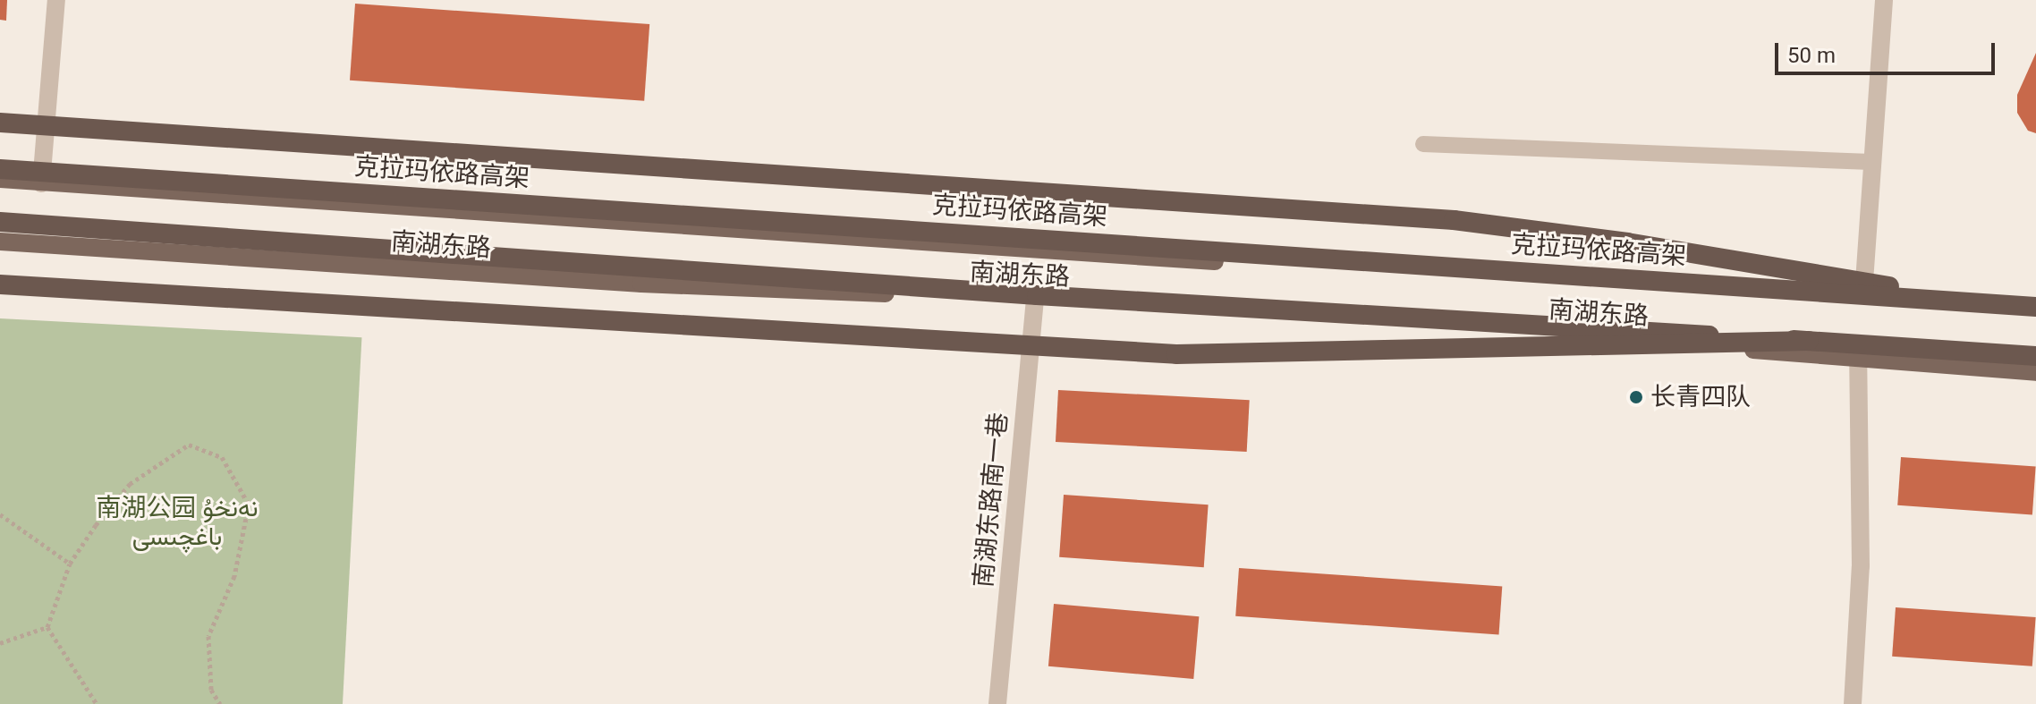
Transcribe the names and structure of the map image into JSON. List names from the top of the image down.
{
  "streets": {
    "highway": ["克拉玛依路高架"],
    "main road": ["南湖东路"],
    "street": ["南湖东路南一巷"]
  },
  "crossings": [
    ["克拉玛依路高架", "南湖东路"],
    ["南湖东路", "南湖东路南一巷"]
  ],
  "parks": ["南湖公园 نەنخۇ باغچىسى"],
  "places": ["长青四队"],
  "scale_bar": "50 m"
}
